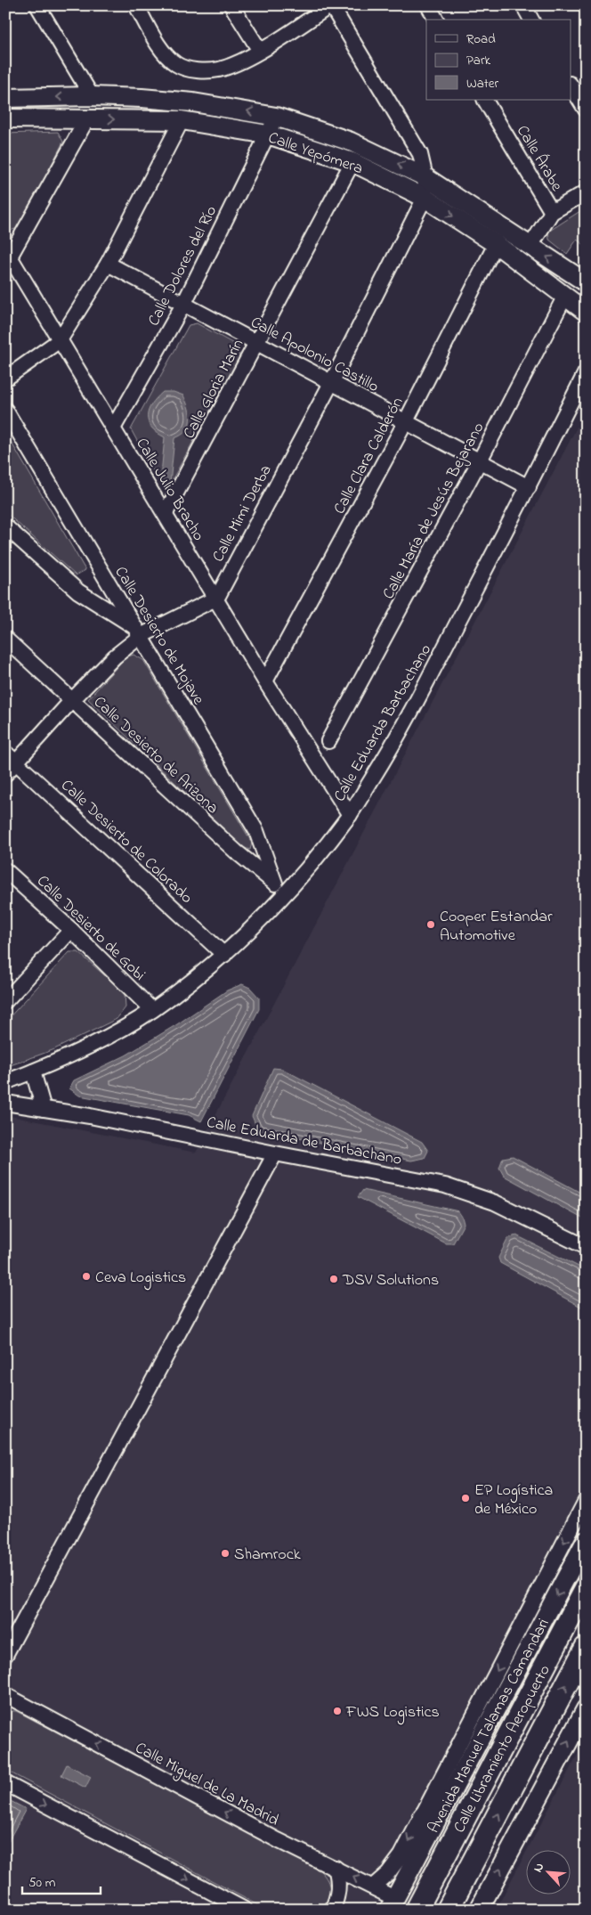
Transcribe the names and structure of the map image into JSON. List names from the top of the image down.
{
  "streets": {
    "highway": ["Calle Libramiento Aeropuerto"],
    "main road": ["Calle Yepómera", "Avenida Manuel Talamas Camandari"],
    "street": [
      "Calle Árabe",
      "Calle Dolores del Río",
      "Calle Apolonio Castillo",
      "Calle Gloria Marín",
      "Calle Clara Calderón",
      "Calle Julio Bracho",
      "Calle María de Jesús Bejarano",
      "Calle Mimi Derba",
      "Calle Desierto de Mojave",
      "Calle Eduarda Barbachano",
      "Calle Desierto de Arizona",
      "Calle Desierto de Colorado",
      "Calle Desierto de Gobi",
      "Calle Eduarda de Barbachano",
      "Calle Miguel de La Madrid"
    ]
  },
  "crossings": [
    ["Calle Yepómera", "Calle Dolores del Río"],
    ["Calle Yepómera", "Calle Gloria Marín"],
    ["Calle Yepómera", "Calle Clara Calderón"],
    ["Calle Yepómera", "Calle María de Jesús Bejarano"],
    ["Calle Yepómera", "Calle Mimi Derba"],
    ["Calle Dolores del Río", "Calle Apolonio Castillo"],
    ["Calle Dolores del Río", "Calle Julio Bracho"],
    ["Calle Apolonio Castillo", "Calle Gloria Marín"],
    ["Calle Apolonio Castillo", "Calle Clara Calderón"],
    ["Calle Apolonio Castillo", "Calle María de Jesús Bejarano"],
    ["Calle Apolonio Castillo", "Calle Mimi Derba"],
    ["Calle Apolonio Castillo", "Calle Eduarda Barbachano"],
    ["Calle Gloria Marín", "Calle Julio Bracho"],
    ["Calle Clara Calderón", "Calle Julio Bracho"],
    ["Calle Julio Bracho", "Calle Mimi Derba"],
    ["Calle Julio Bracho", "Calle Eduarda Barbachano"],
    ["Calle Desierto de Mojave", "Calle Desierto de Arizona"],
    ["Calle Eduarda Barbachano", "Calle Desierto de Arizona"],
    ["Calle Eduarda Barbachano", "Calle Desierto de Colorado"],
    ["Calle Eduarda Barbachano", "Calle Desierto de Gobi"],
    ["Avenida Manuel Talamas Camandari", "Calle Miguel de La Madrid"]
  ],
  "places": [
    "Cooper Estandar Automotive",
    "Ceva Logistics",
    "DSV Solutions",
    "EP Logística de México",
    "Shamrock",
    "FWS Logistics"
  ],
  "legend": ["Road", "Park", "Water"],
  "scale_bar": "50 m",
  "north": "top left"
}
